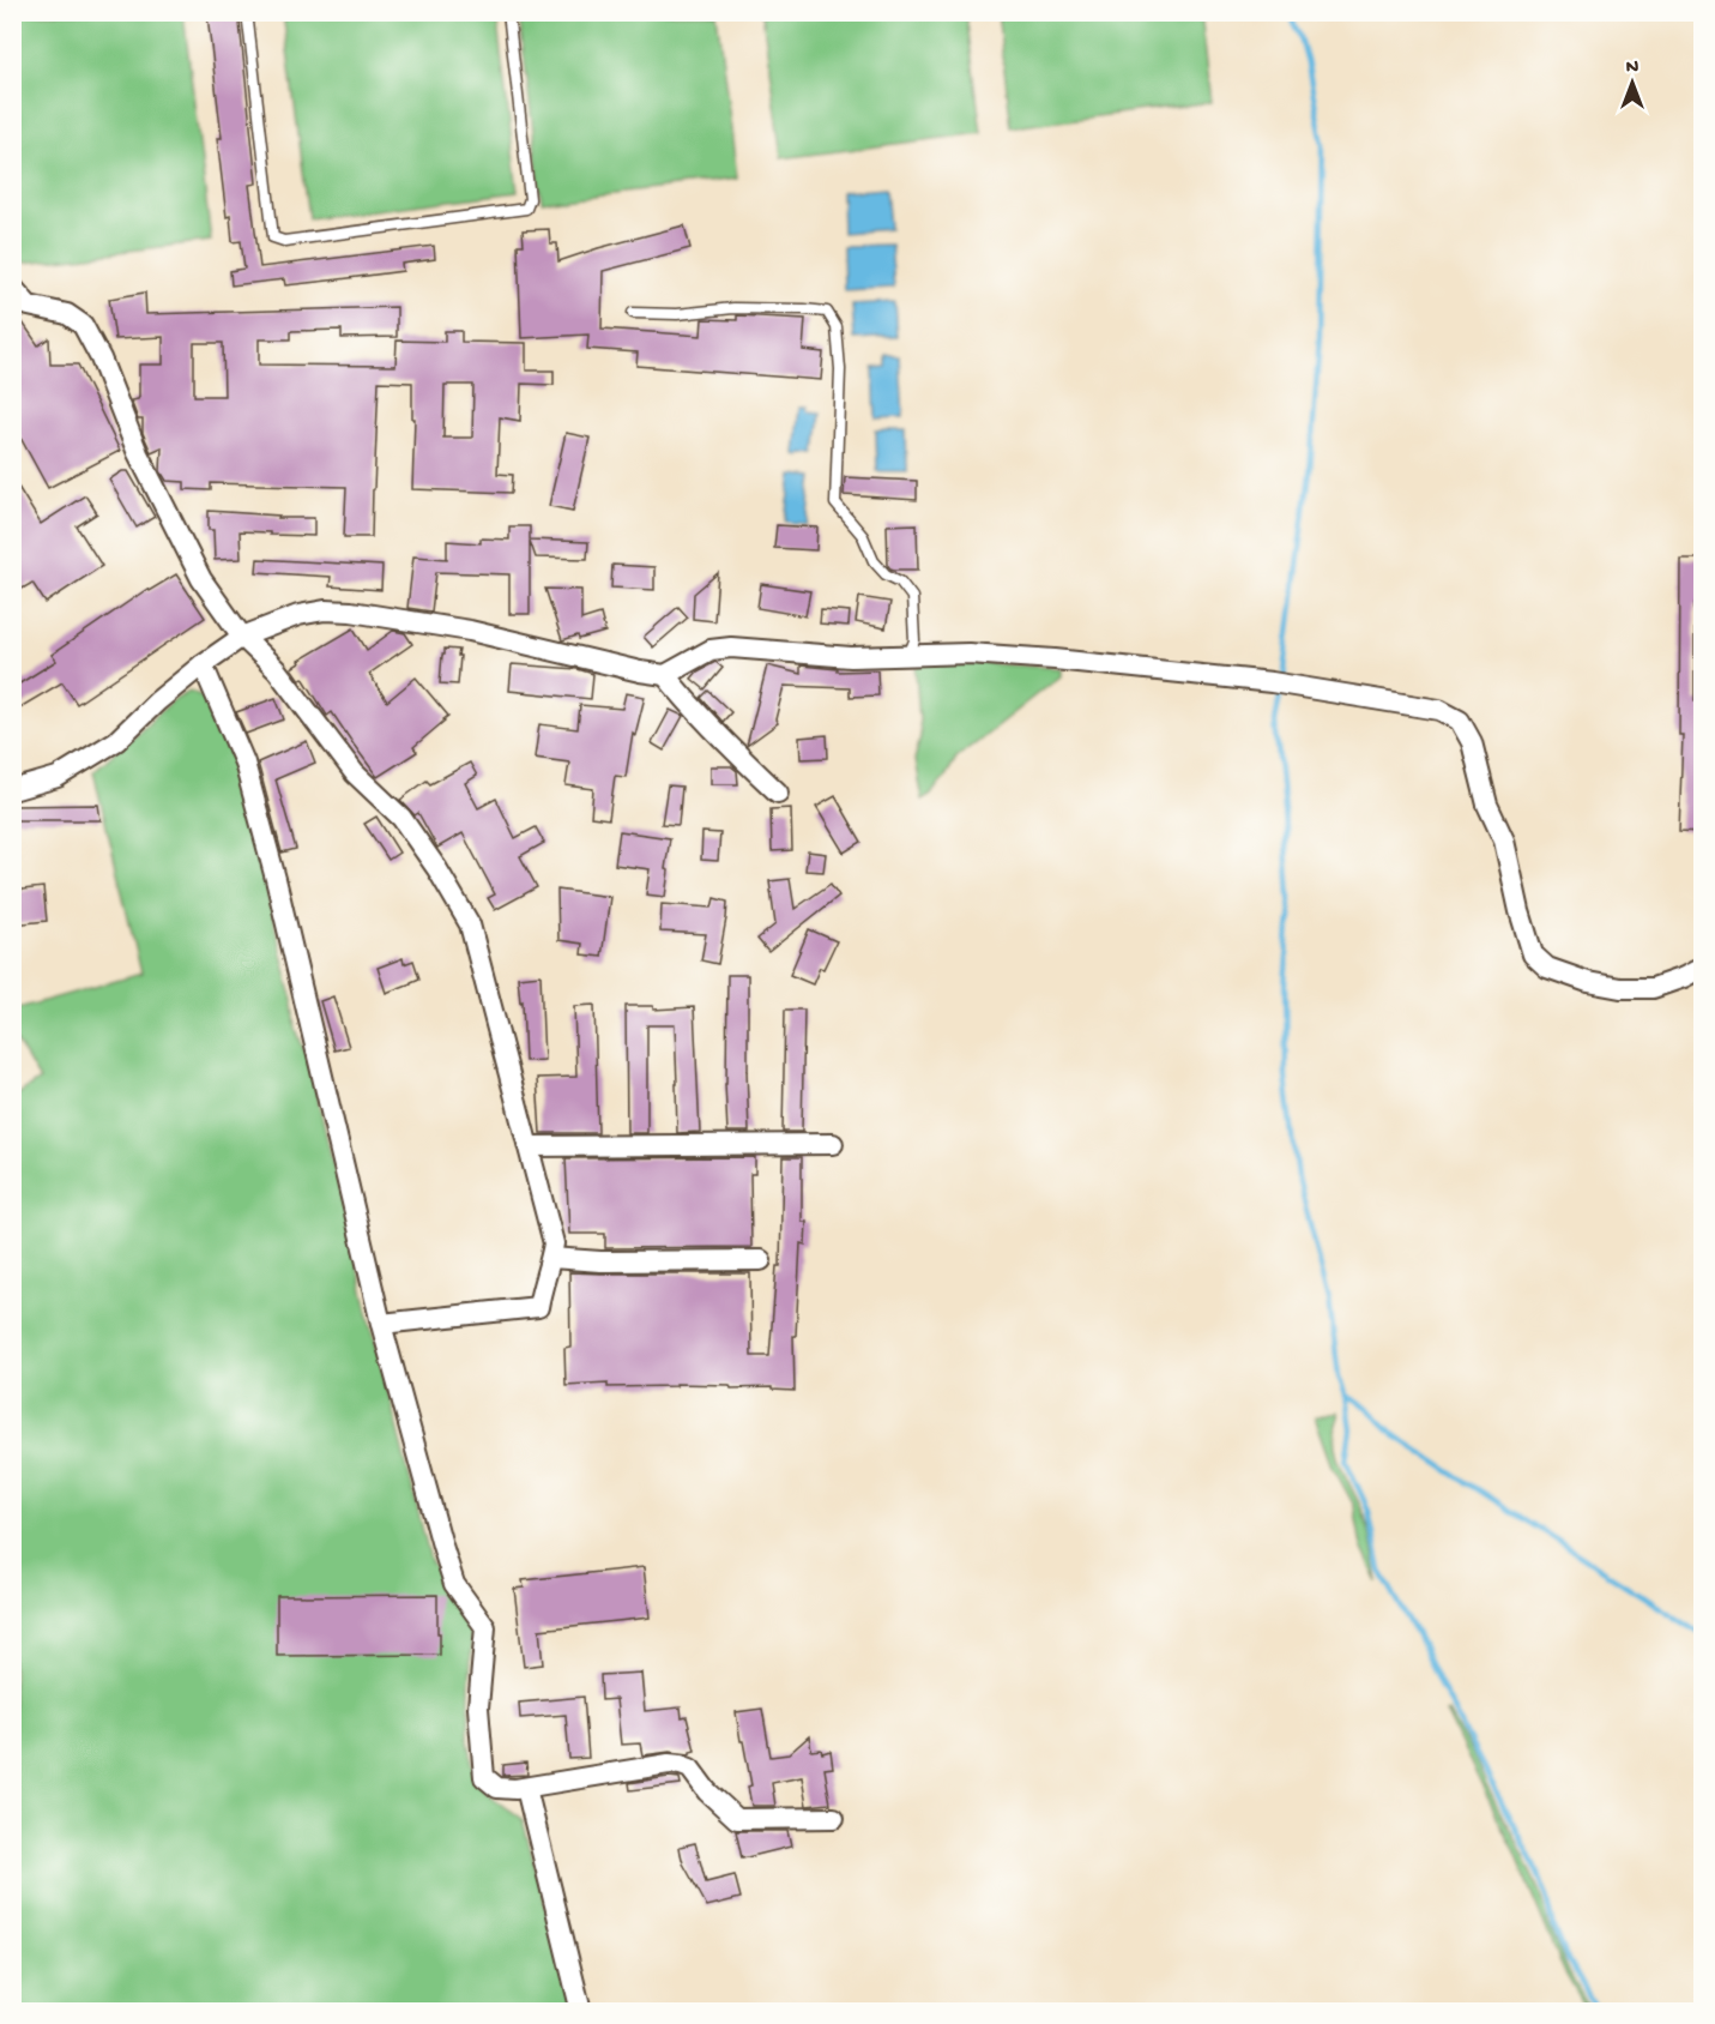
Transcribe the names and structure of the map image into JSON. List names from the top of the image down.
{
  "north": "top"
}
